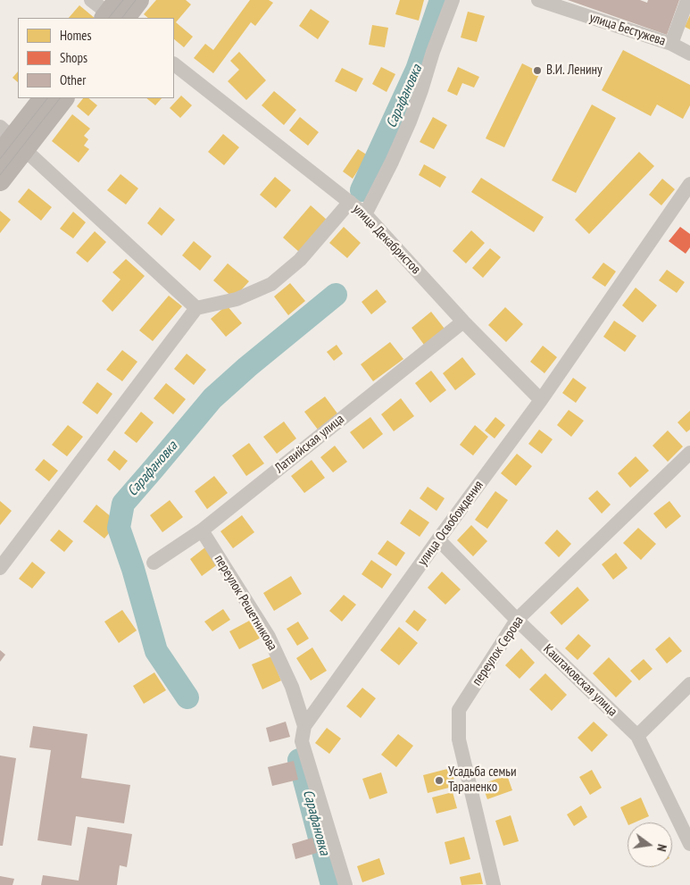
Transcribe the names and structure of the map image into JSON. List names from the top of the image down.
{
  "streets": {
    "street": [
      "улица Бестужева",
      "улица Декабристов",
      "Латвийская улица",
      "улица Освобождения",
      "переулок Решетникова",
      "переулок Серова",
      "Каштаковская улица"
    ]
  },
  "crossings": [
    ["улица Декабристов", "Латвийская улица"],
    ["улица Декабристов", "улица Освобождения"],
    ["Латвийская улица", "переулок Решетникова"],
    ["улица Освобождения", "переулок Решетникова"],
    ["улица Освобождения", "Каштаковская улица"],
    ["переулок Серова", "Каштаковская улица"]
  ],
  "water": ["Сарафановка"],
  "places": ["В.И. Ленину", "Усадьба семьи Тараненко"],
  "legend": ["Homes", "Shops", "Other"],
  "north": "right"
}
